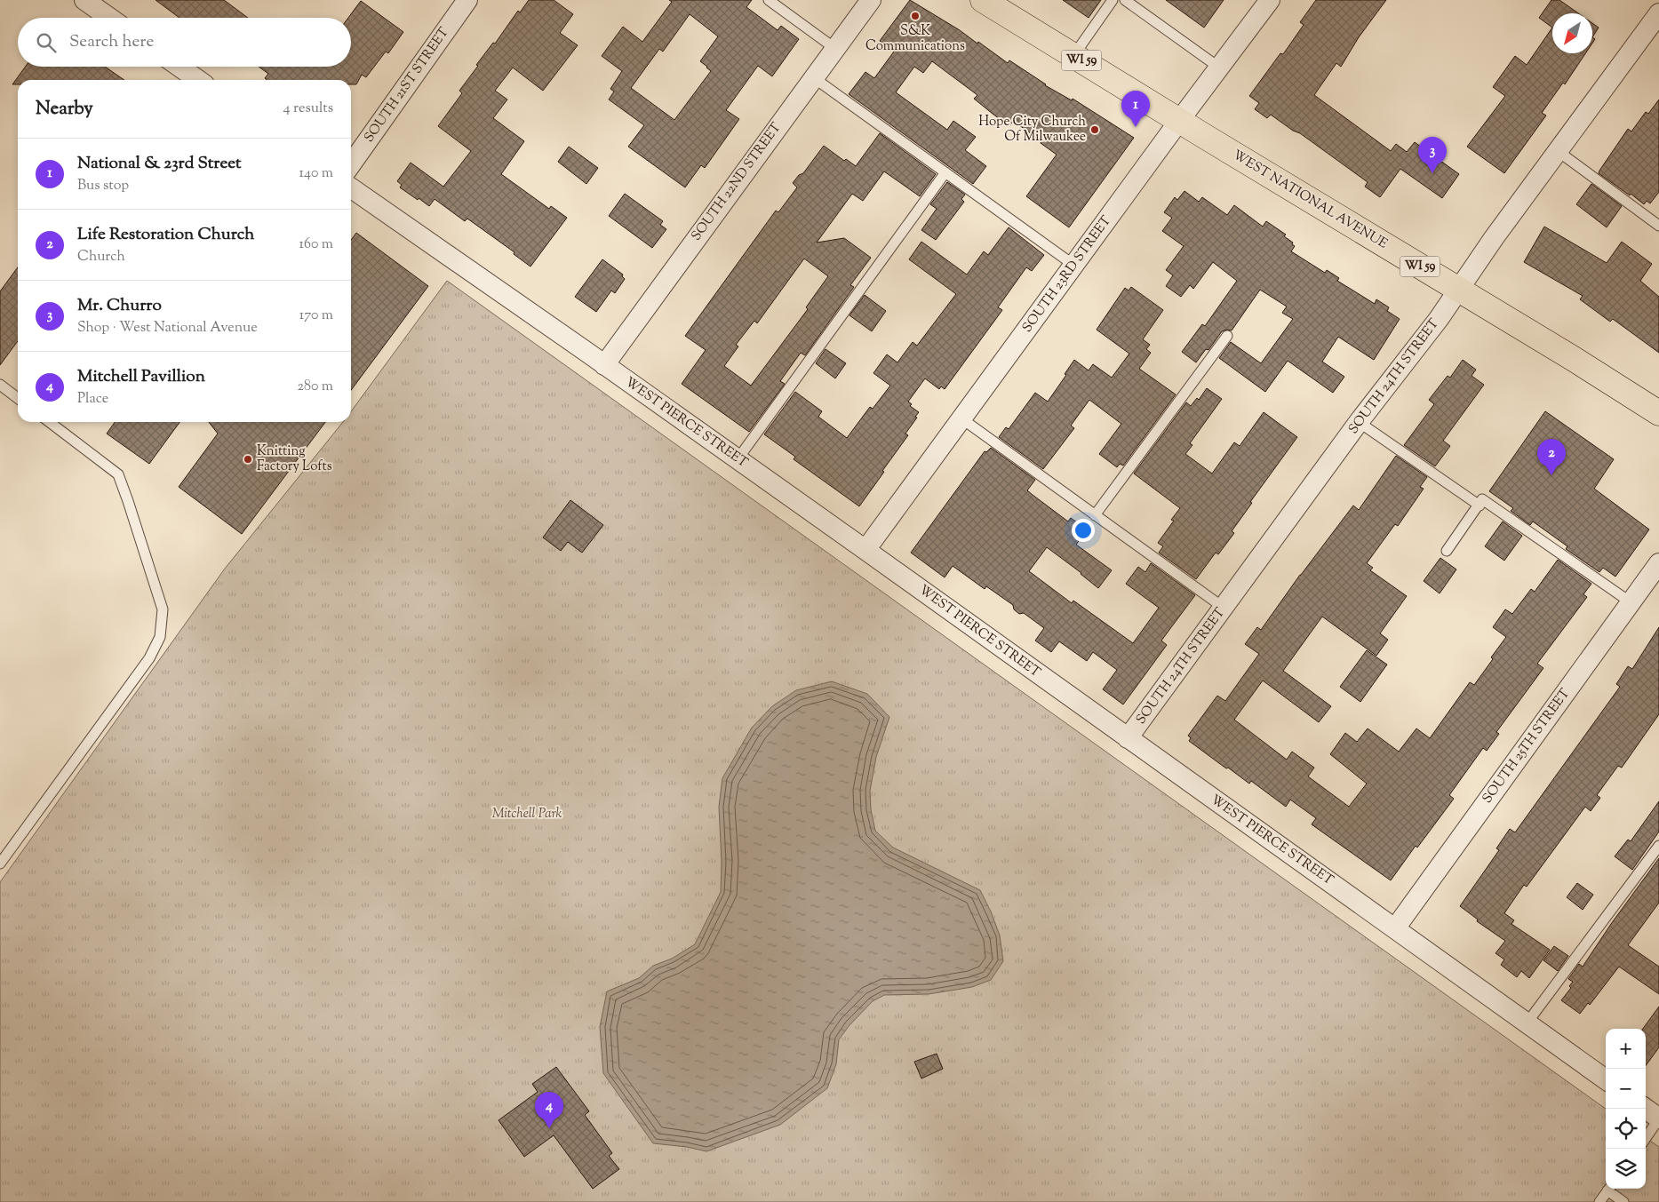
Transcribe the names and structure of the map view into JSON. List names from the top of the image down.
{
  "streets": {
    "main road": ["WI 59", "WEST NATIONAL AVENUE"],
    "street": [
      "SOUTH 21ST STREET",
      "SOUTH 22ND STREET",
      "SOUTH 23RD STREET",
      "SOUTH 24TH STREET",
      "WEST PIERCE STREET",
      "SOUTH 25TH STREET"
    ]
  },
  "crossings": [
    ["SOUTH 22ND STREET", "WEST PIERCE STREET"],
    ["WEST NATIONAL AVENUE", "SOUTH 23RD STREET"],
    ["WEST NATIONAL AVENUE", "SOUTH 24TH STREET"],
    ["SOUTH 23RD STREET", "WEST PIERCE STREET"],
    ["SOUTH 24TH STREET", "WEST PIERCE STREET"],
    ["WEST PIERCE STREET", "SOUTH 25TH STREET"]
  ],
  "parks": ["Mitchell Park"],
  "places": ["S&K Communications", "Hope City Church Of Milwaukee", "Knitting Factory Lofts"],
  "north": "bottom left",
  "page": {
    "search": "Search here",
    "heading": ["Nearby", "4 results"],
    "pins": [
      "1",
      "3",
      "2",
      "4"
    ],
    "list": [
      {
        "mark": "1",
        "name": "National & 23rd Street",
        "note": "Bus stop",
        "value": "140 m"
      },
      {
        "mark": "2",
        "name": "Life Restoration Church",
        "note": "Church",
        "value": "160 m"
      },
      {
        "mark": "3",
        "name": "Mr. Churro",
        "note": "Shop · West National Avenue",
        "value": "170 m"
      },
      {
        "mark": "4",
        "name": "Mitchell Pavillion",
        "note": "Place",
        "value": "280 m"
      }
    ],
    "map_buttons": ["+", "−"]
  }
}
